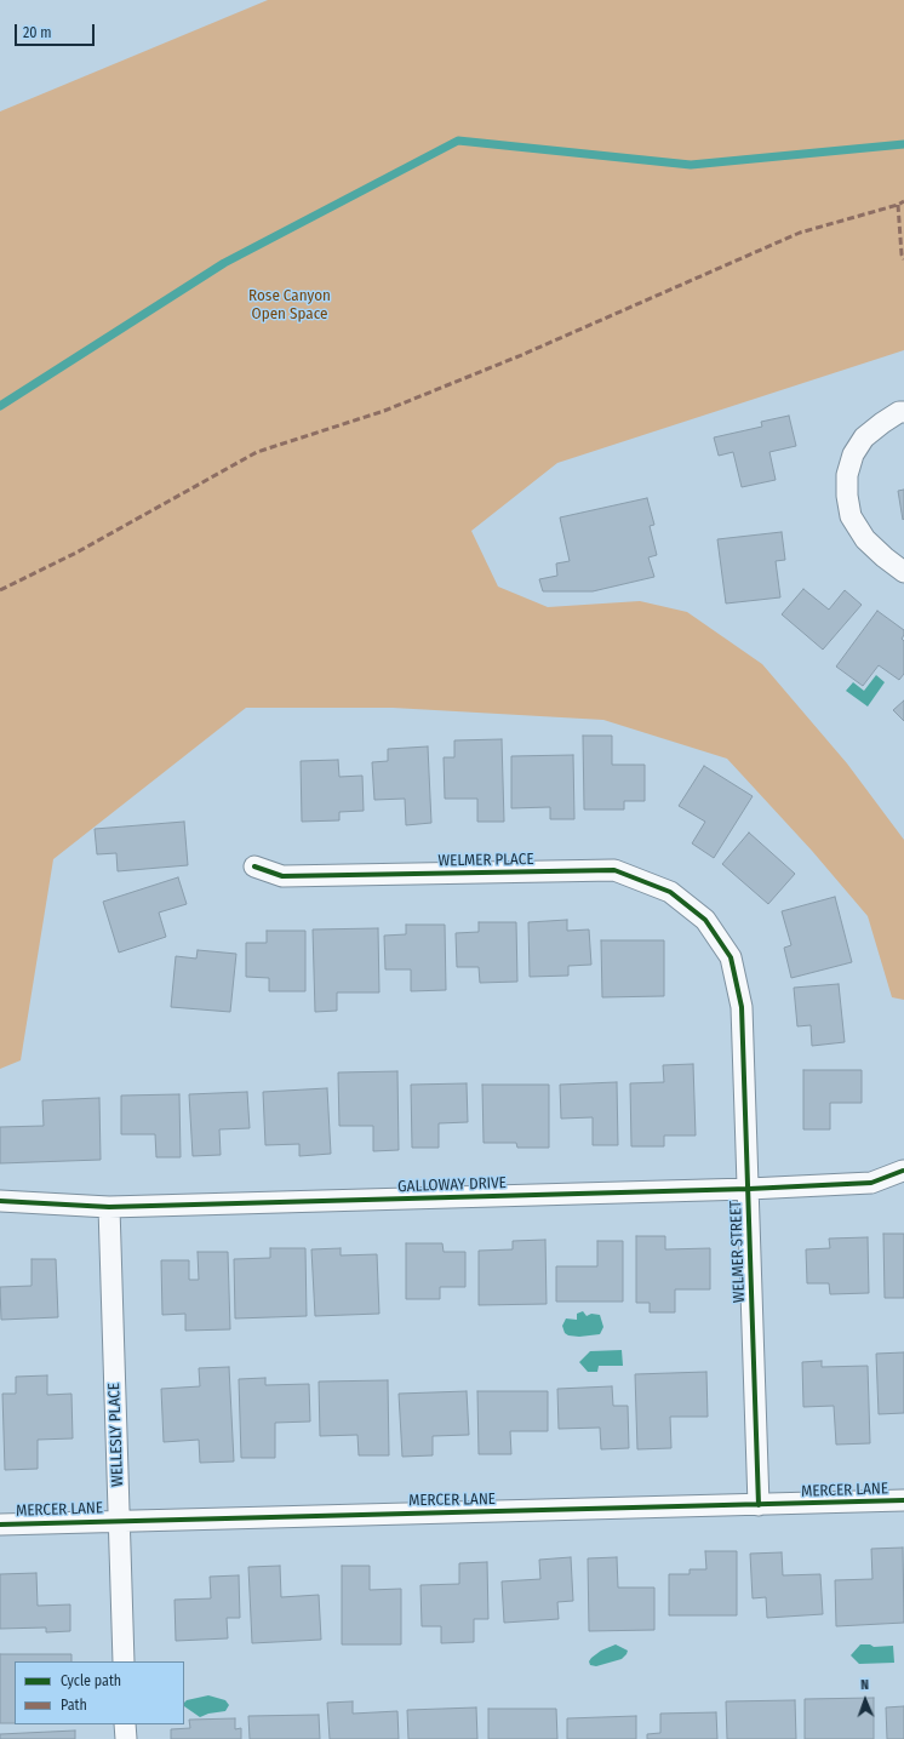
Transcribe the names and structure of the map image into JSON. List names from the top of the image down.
{
  "streets": {
    "street": [
      "WELMER PLACE",
      "GALLOWAY DRIVE",
      "WELMER STREET",
      "WELLESLY PLACE",
      "MERCER LANE"
    ]
  },
  "crossings": [
    ["WELMER PLACE", "WELMER STREET"],
    ["GALLOWAY DRIVE", "WELMER STREET"],
    ["GALLOWAY DRIVE", "WELLESLY PLACE"],
    ["WELMER STREET", "MERCER LANE"],
    ["WELLESLY PLACE", "MERCER LANE"]
  ],
  "parks": ["Rose Canyon Open Space"],
  "legend": ["Cycle path", "Path"],
  "scale_bar": "20 m",
  "north": "top"
}
